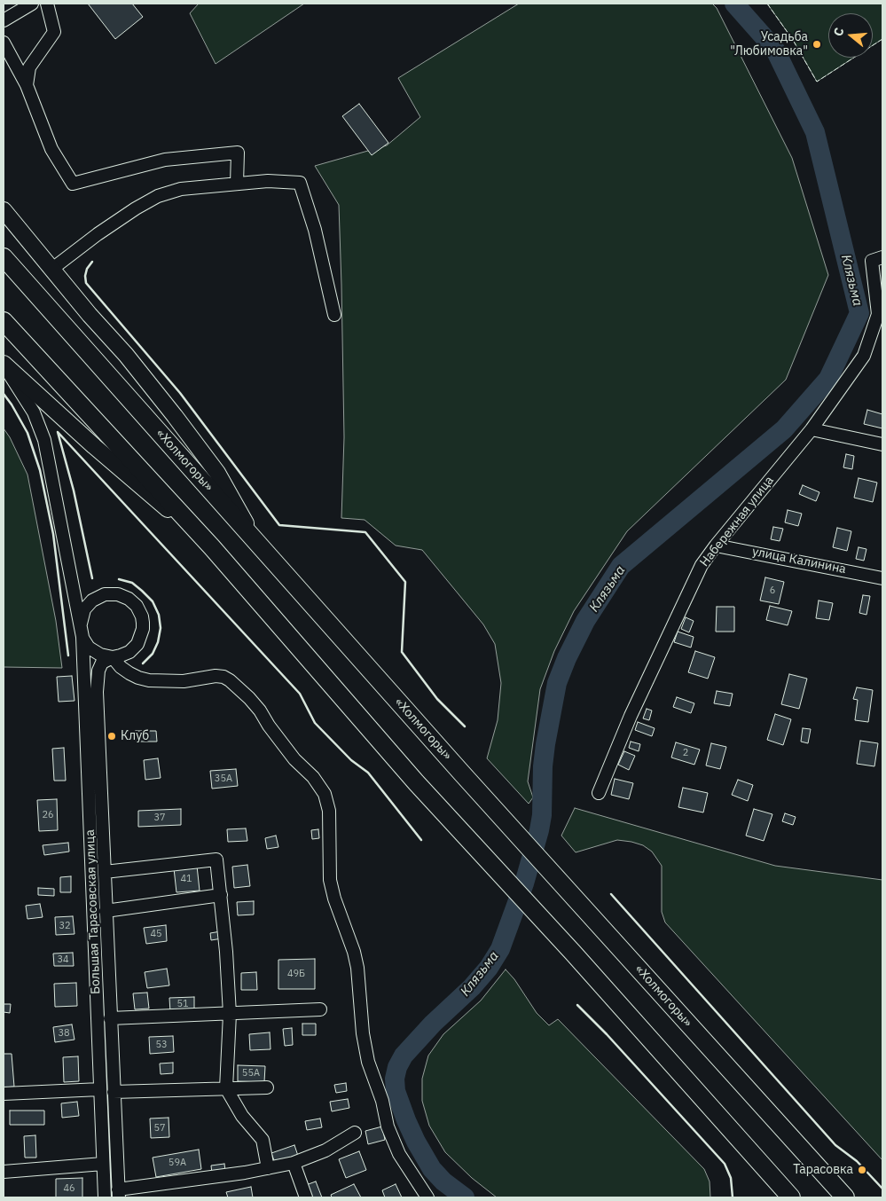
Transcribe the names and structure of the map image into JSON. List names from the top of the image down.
{
  "streets": {
    "highway": ["«Холмогоры»"],
    "street": ["Набережная улица", "улица Калинина", "Большая Тарасовская улица"]
  },
  "crossings": [
    ["Набережная улица", "улица Калинина"]
  ],
  "water": ["Клязьма"],
  "places": ["Усадьба \"Любимовка\"", "Клуб", "Тарасовка"],
  "house_numbers": [
    "6",
    "2",
    "35А",
    "26",
    "37",
    "41",
    "32",
    "45",
    "34",
    "49Б",
    "51",
    "38",
    "53",
    "55А",
    "57",
    "59А",
    "46"
  ],
  "north": "left"
}
